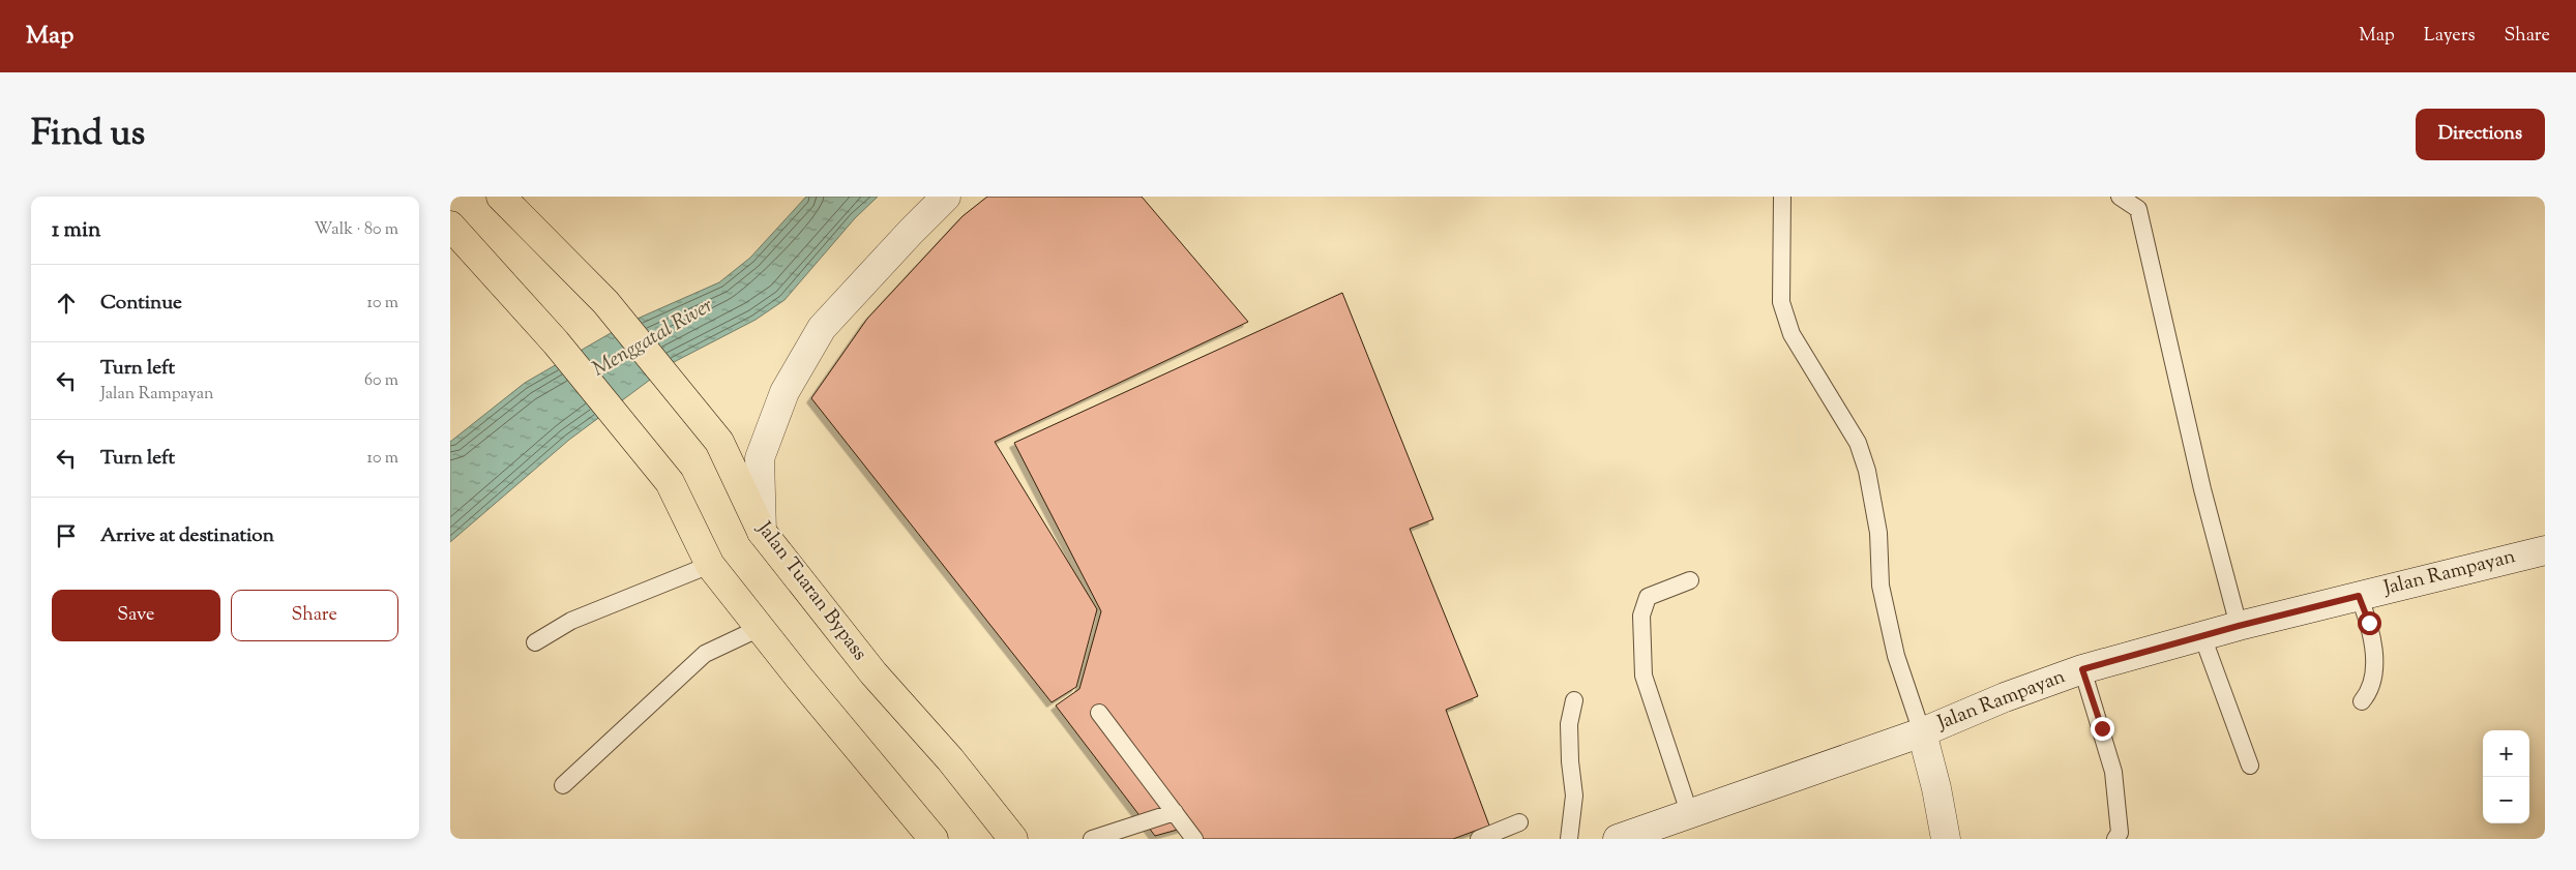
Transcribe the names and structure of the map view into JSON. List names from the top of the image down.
{
  "streets": {
    "highway": ["Jalan Tuaran Bypass"],
    "street": ["Jalan Rampayan"]
  },
  "water": ["Menggatal River"],
  "page": {
    "header": "Map",
    "nav": ["Map", "Layers", "Share"],
    "title": "Find us",
    "buttons": [
      "Directions",
      ["Save", "Share"]
    ],
    "heading": ["1 min", "Walk · 80 m"],
    "list": [
      ["Continue", "10 m"],
      ["Turn left", "Jalan Rampayan", "60 m"],
      ["Turn left", "10 m"],
      "Arrive at destination"
    ],
    "map_buttons": ["+", "−"]
  }
}
